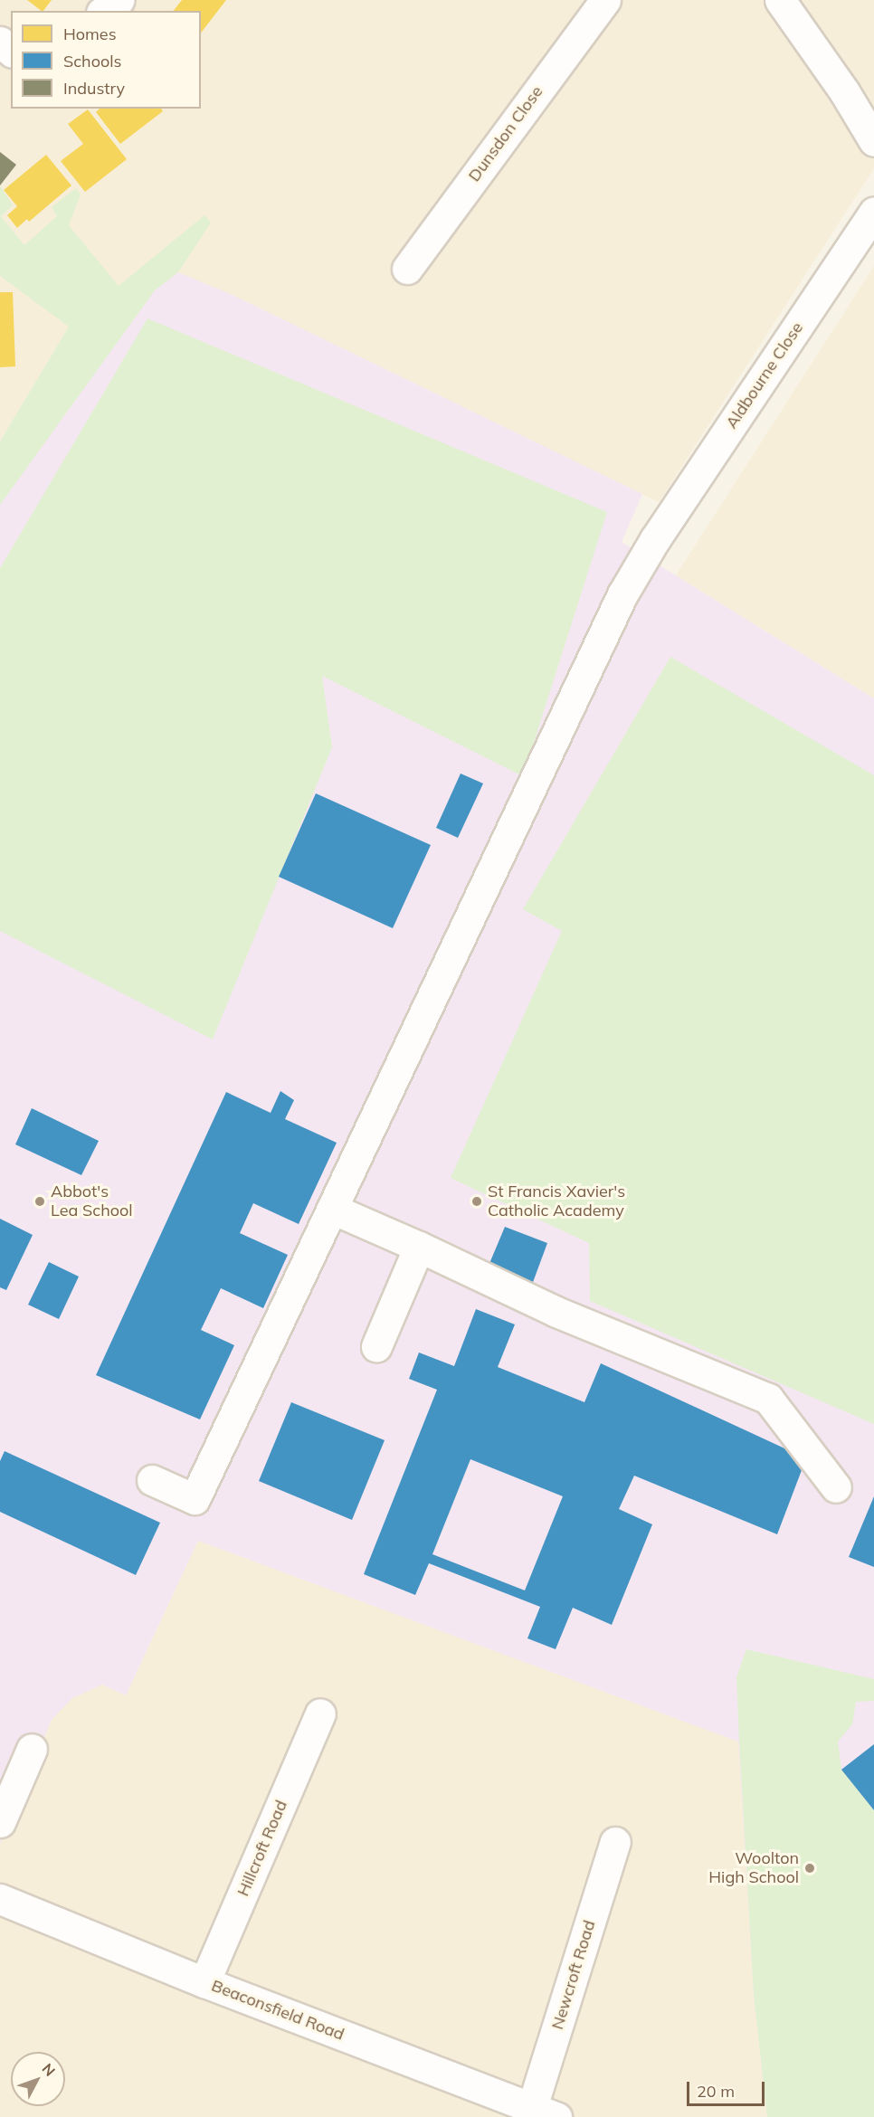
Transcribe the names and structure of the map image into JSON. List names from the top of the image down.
{
  "streets": {
    "street": [
      "Dunsdon Close",
      "Aldbourne Close",
      "Hillcroft Road",
      "Newcroft Road",
      "Beaconsfield Road"
    ]
  },
  "crossings": [
    ["Hillcroft Road", "Beaconsfield Road"],
    ["Newcroft Road", "Beaconsfield Road"]
  ],
  "places": ["Abbot's Lea School", "St Francis Xavier's Catholic Academy", "Woolton High School"],
  "legend": ["Homes", "Schools", "Industry"],
  "scale_bar": "20 m",
  "north": "top right"
}
